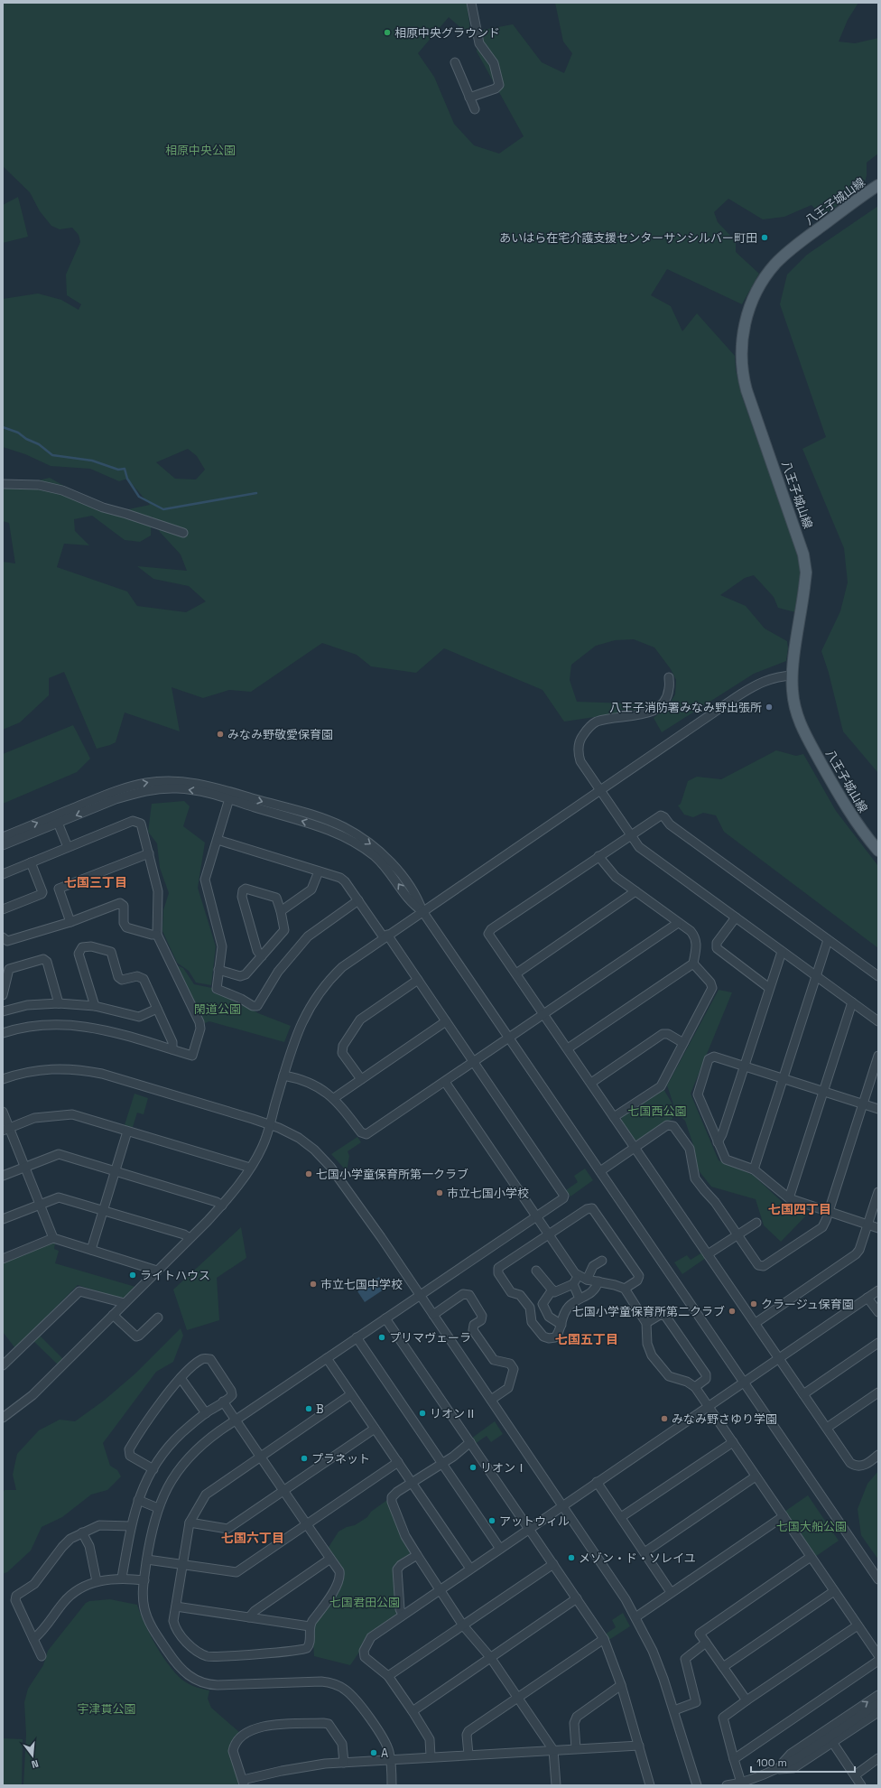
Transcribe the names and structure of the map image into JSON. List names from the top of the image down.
{
  "streets": {
    "main road": ["八王子城山線"]
  },
  "districts": [
    "七国三丁目",
    "七国四丁目",
    "七国五丁目",
    "七国六丁目"
  ],
  "parks": [
    "相原中央公園",
    "閑道公園",
    "七国西公園",
    "七国大船公園",
    "七国君田公園",
    "宇津貫公園"
  ],
  "places": [
    "相原中央グラウンド",
    "あいはら在宅介護支援センターサンシルバー町田",
    "八王子消防署みなみ野出張所",
    "みなみ野敬愛保育園",
    "七国小学童保育所第一クラブ",
    "市立七国小学校",
    "ライトハウス",
    "市立七国中学校",
    "クラージュ保育園",
    "七国小学童保育所第二クラブ",
    "プリマヴェーラ",
    "B",
    "リオンⅡ",
    "みなみ野さゆり学園",
    "プラネット",
    "リオンⅠ",
    "アットウィル",
    "メゾン・ド・ソレイユ",
    "A"
  ],
  "scale_bar": "100 m",
  "north": "bottom"
}
